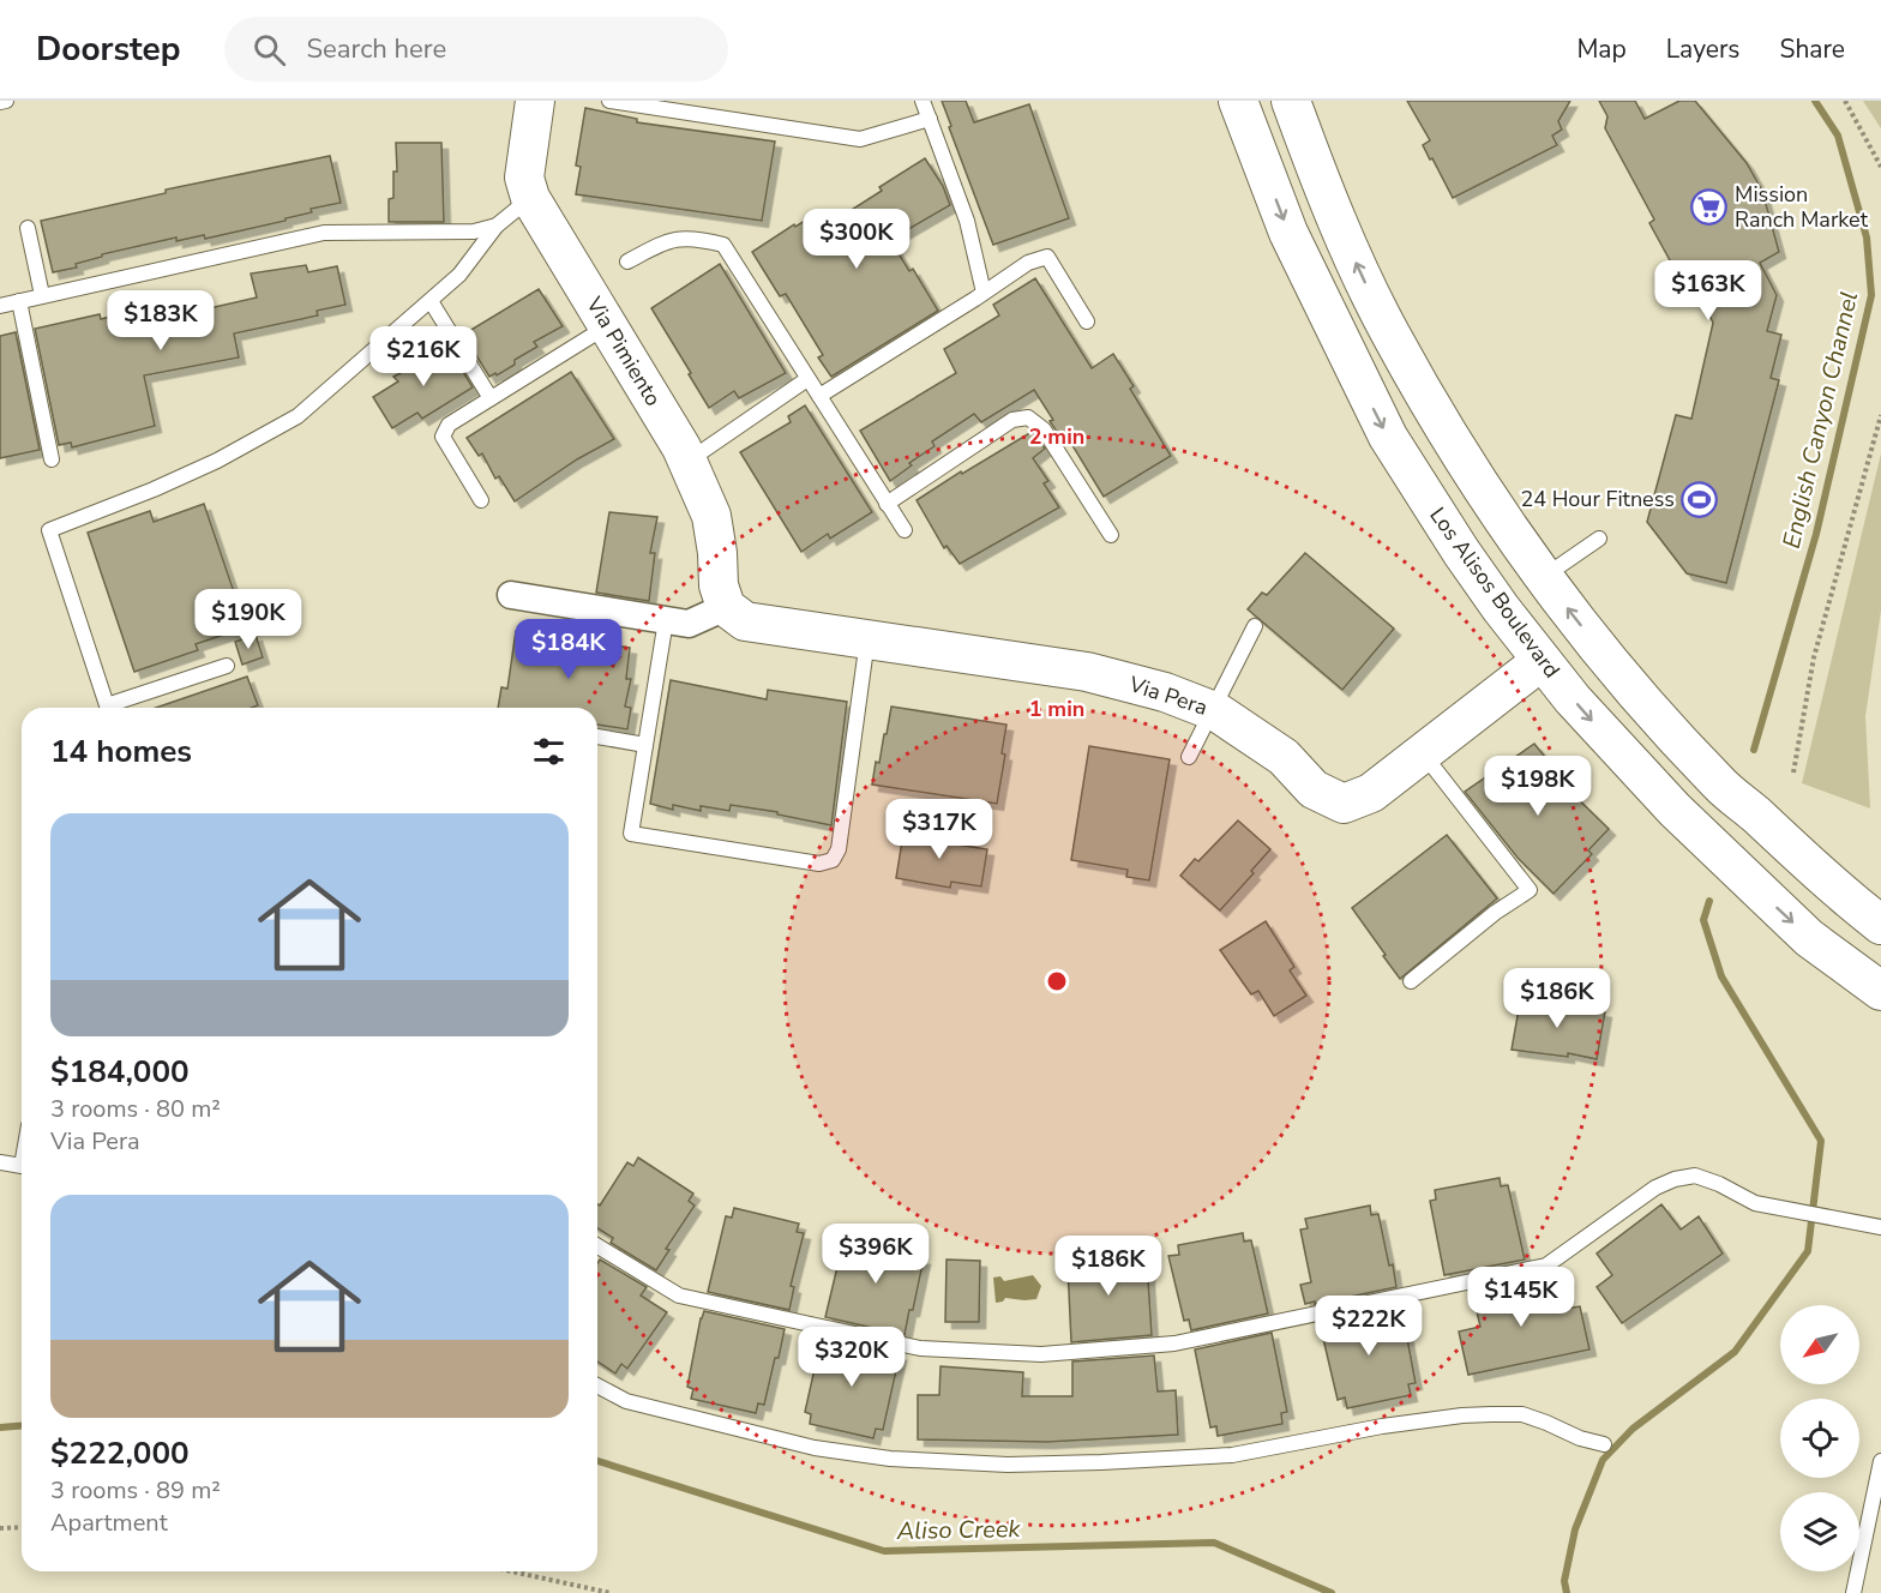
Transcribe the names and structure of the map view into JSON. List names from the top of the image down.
{
  "streets": {
    "main road": ["Via Pimiento", "Los Alisos Boulevard", "Via Pera"]
  },
  "crossings": [
    ["Via Pimiento", "Via Pera"],
    ["Los Alisos Boulevard", "Via Pera"]
  ],
  "water": ["English Canyon Channel", "Aliso Creek"],
  "places": {
    "supermarket": ["Mission Ranch Market"],
    "sports": ["24 Hour Fitness"]
  },
  "north": "bottom left",
  "page": {
    "header": "Doorstep",
    "search": "Search here",
    "nav": ["Map", "Layers", "Share"],
    "price": [
      "$300K",
      "$163K",
      "$183K",
      "$216K",
      "$190K",
      "$184K",
      "$198K",
      "$317K",
      "$186K",
      "$396K",
      "$186K",
      "$145K",
      "$222K",
      "$320K"
    ],
    "heading": "14 homes",
    "list": [
      {
        "name": "$184,000",
        "note": "3 rooms · 80 m² · Via Pera"
      },
      {
        "name": "$222,000",
        "note": "3 rooms · 89 m² · Apartment"
      }
    ]
  },
  "rings": ["2 min", "1 min"]
}
